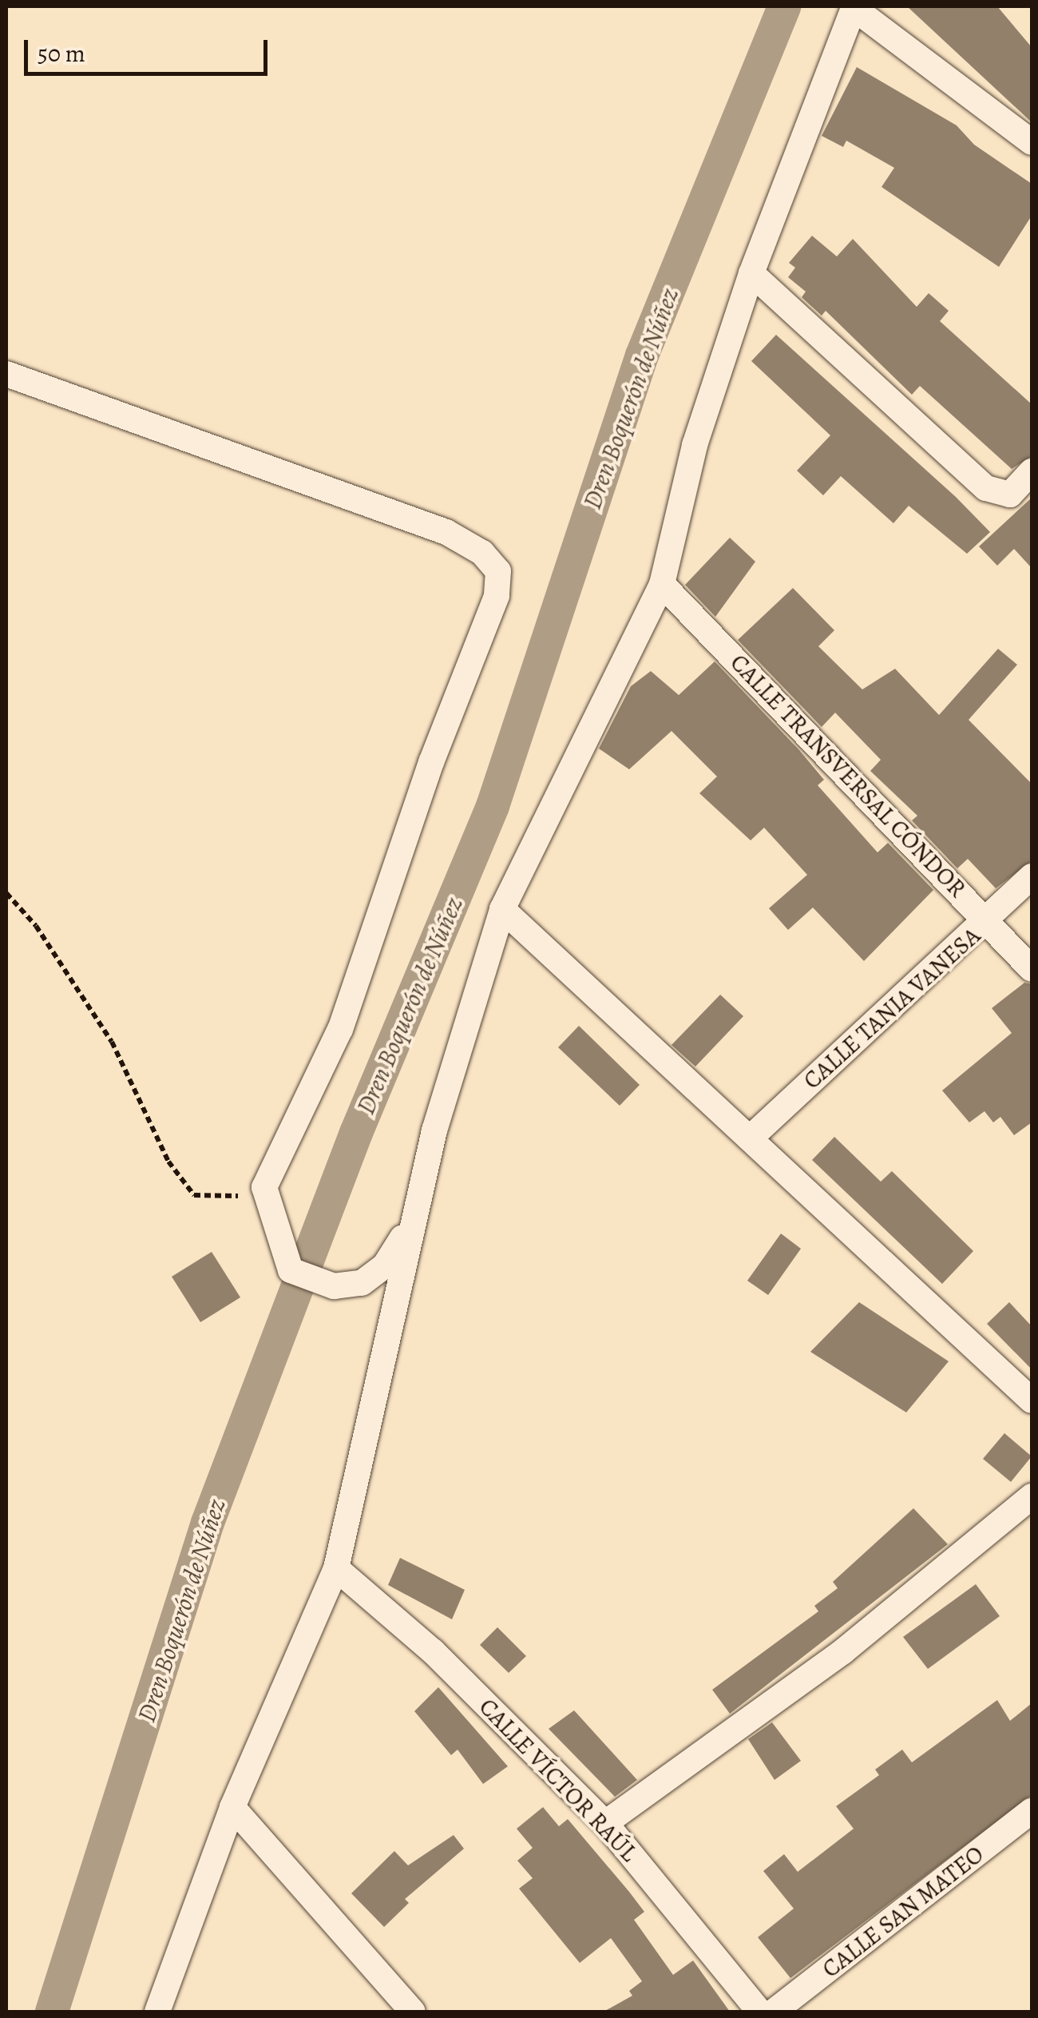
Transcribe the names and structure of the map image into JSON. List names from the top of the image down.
{
  "streets": {
    "street": [
      "CALLE TRANSVERSAL CÓNDOR",
      "CALLE TANIA VANESA",
      "CALLE VÍCTOR RAÚL",
      "CALLE SAN MATEO"
    ]
  },
  "crossings": [
    ["CALLE TRANSVERSAL CÓNDOR", "CALLE TANIA VANESA"]
  ],
  "water": ["Dren Boquerón de Núñez"],
  "scale_bar": "50 m"
}
